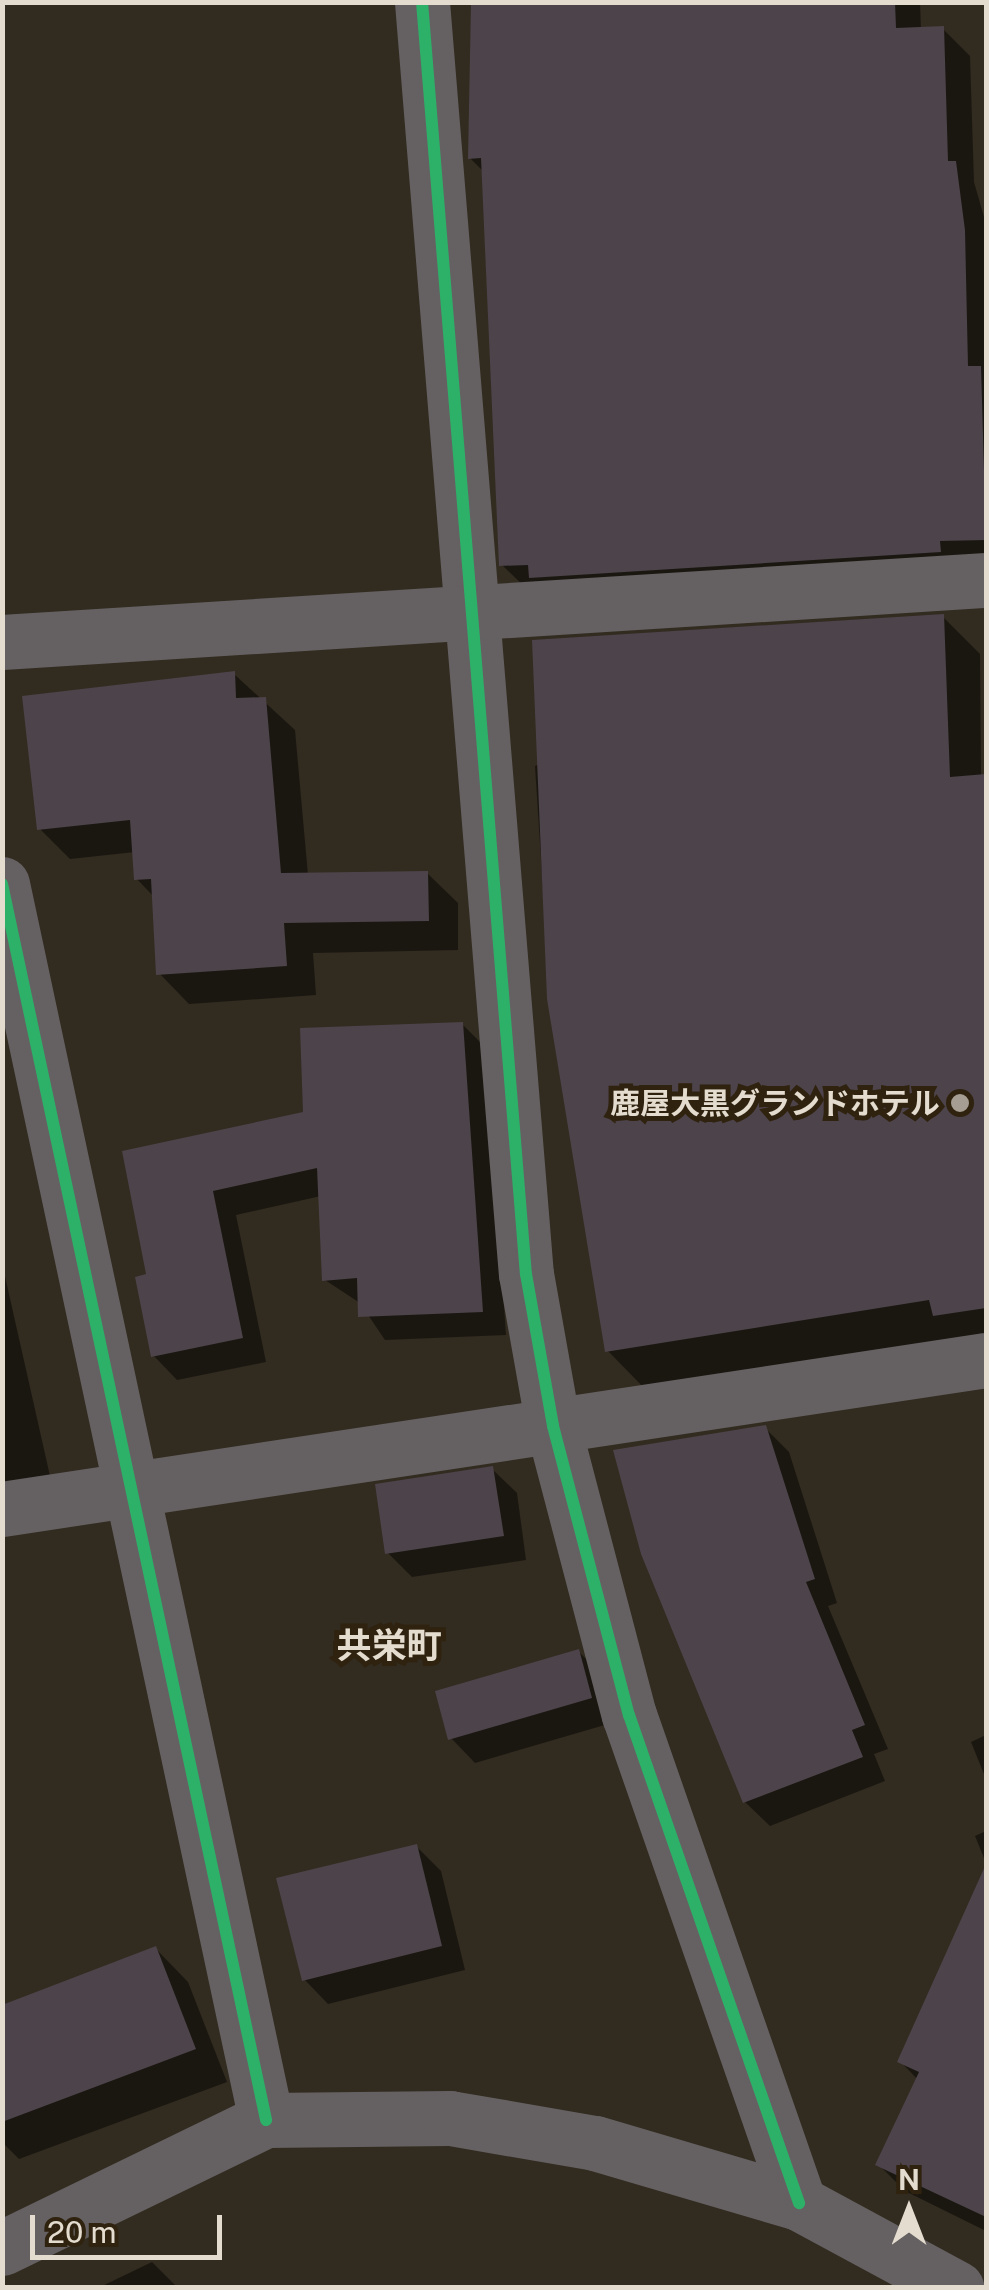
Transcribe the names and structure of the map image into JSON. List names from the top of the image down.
{
  "districts": ["共栄町"],
  "places": ["鹿屋大黒グランドホテル"],
  "scale_bar": "20 m",
  "north": "top"
}
